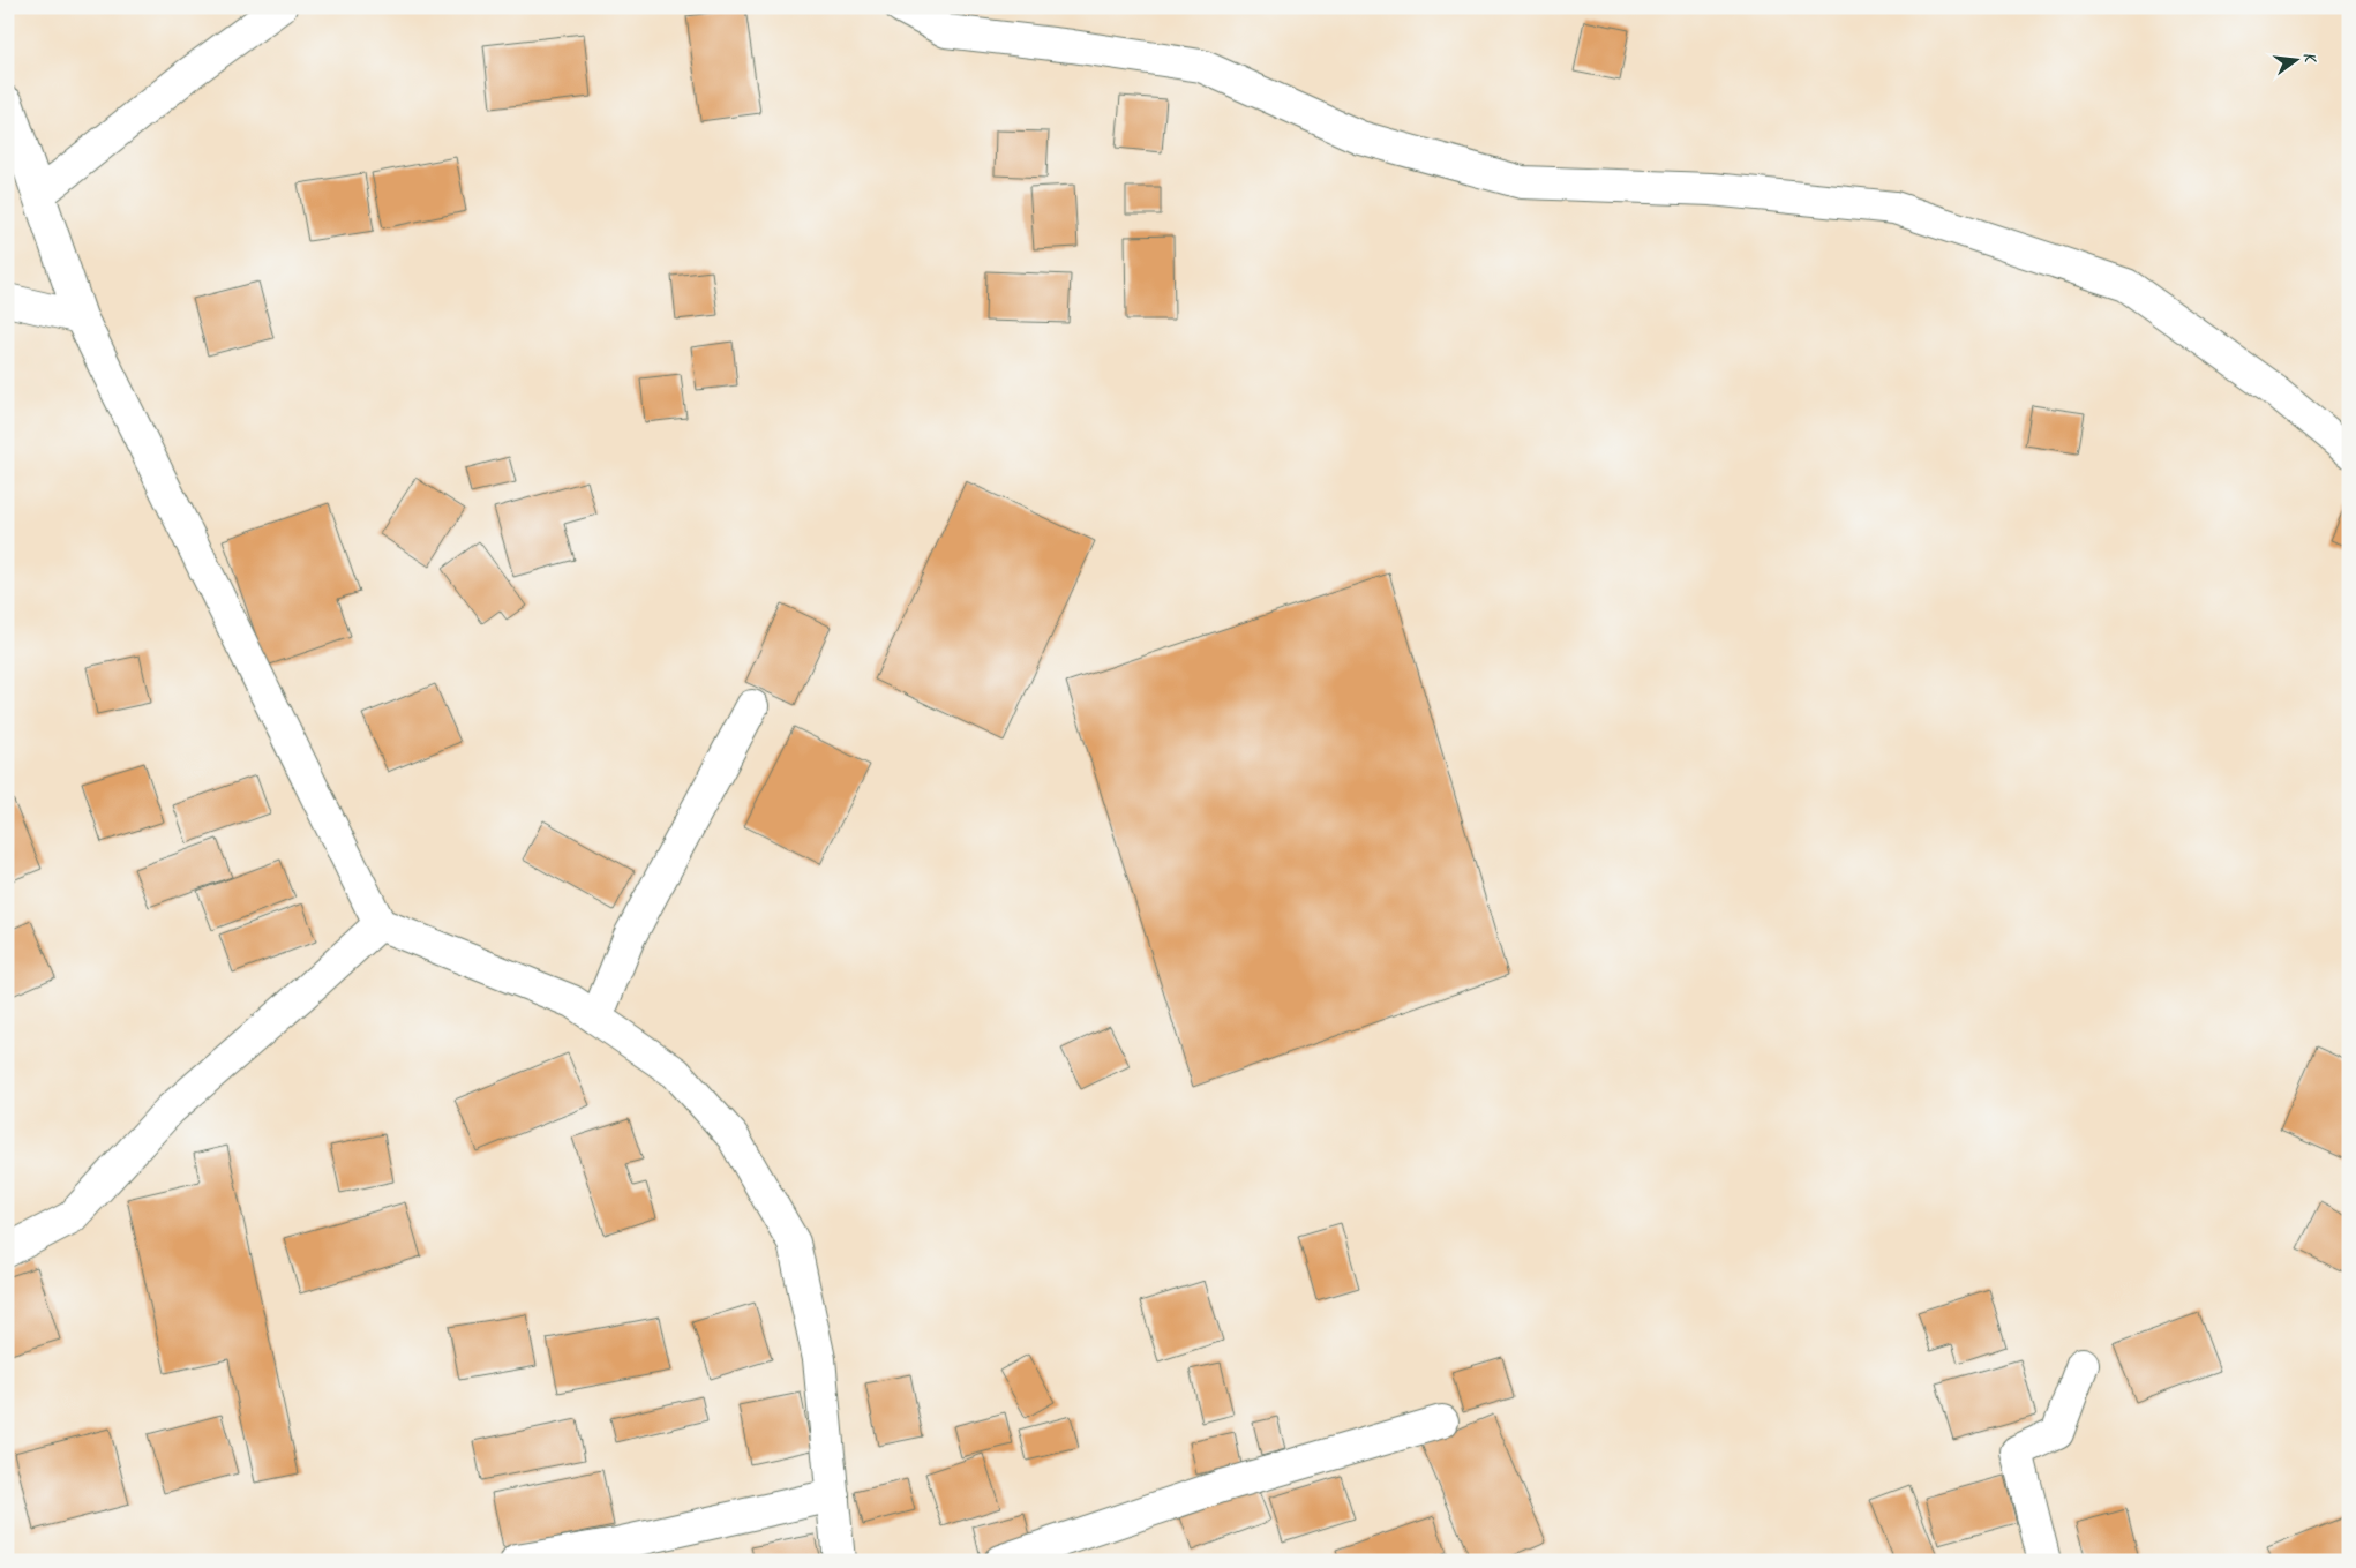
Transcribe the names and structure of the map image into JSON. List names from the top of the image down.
{
  "north": "right"
}
